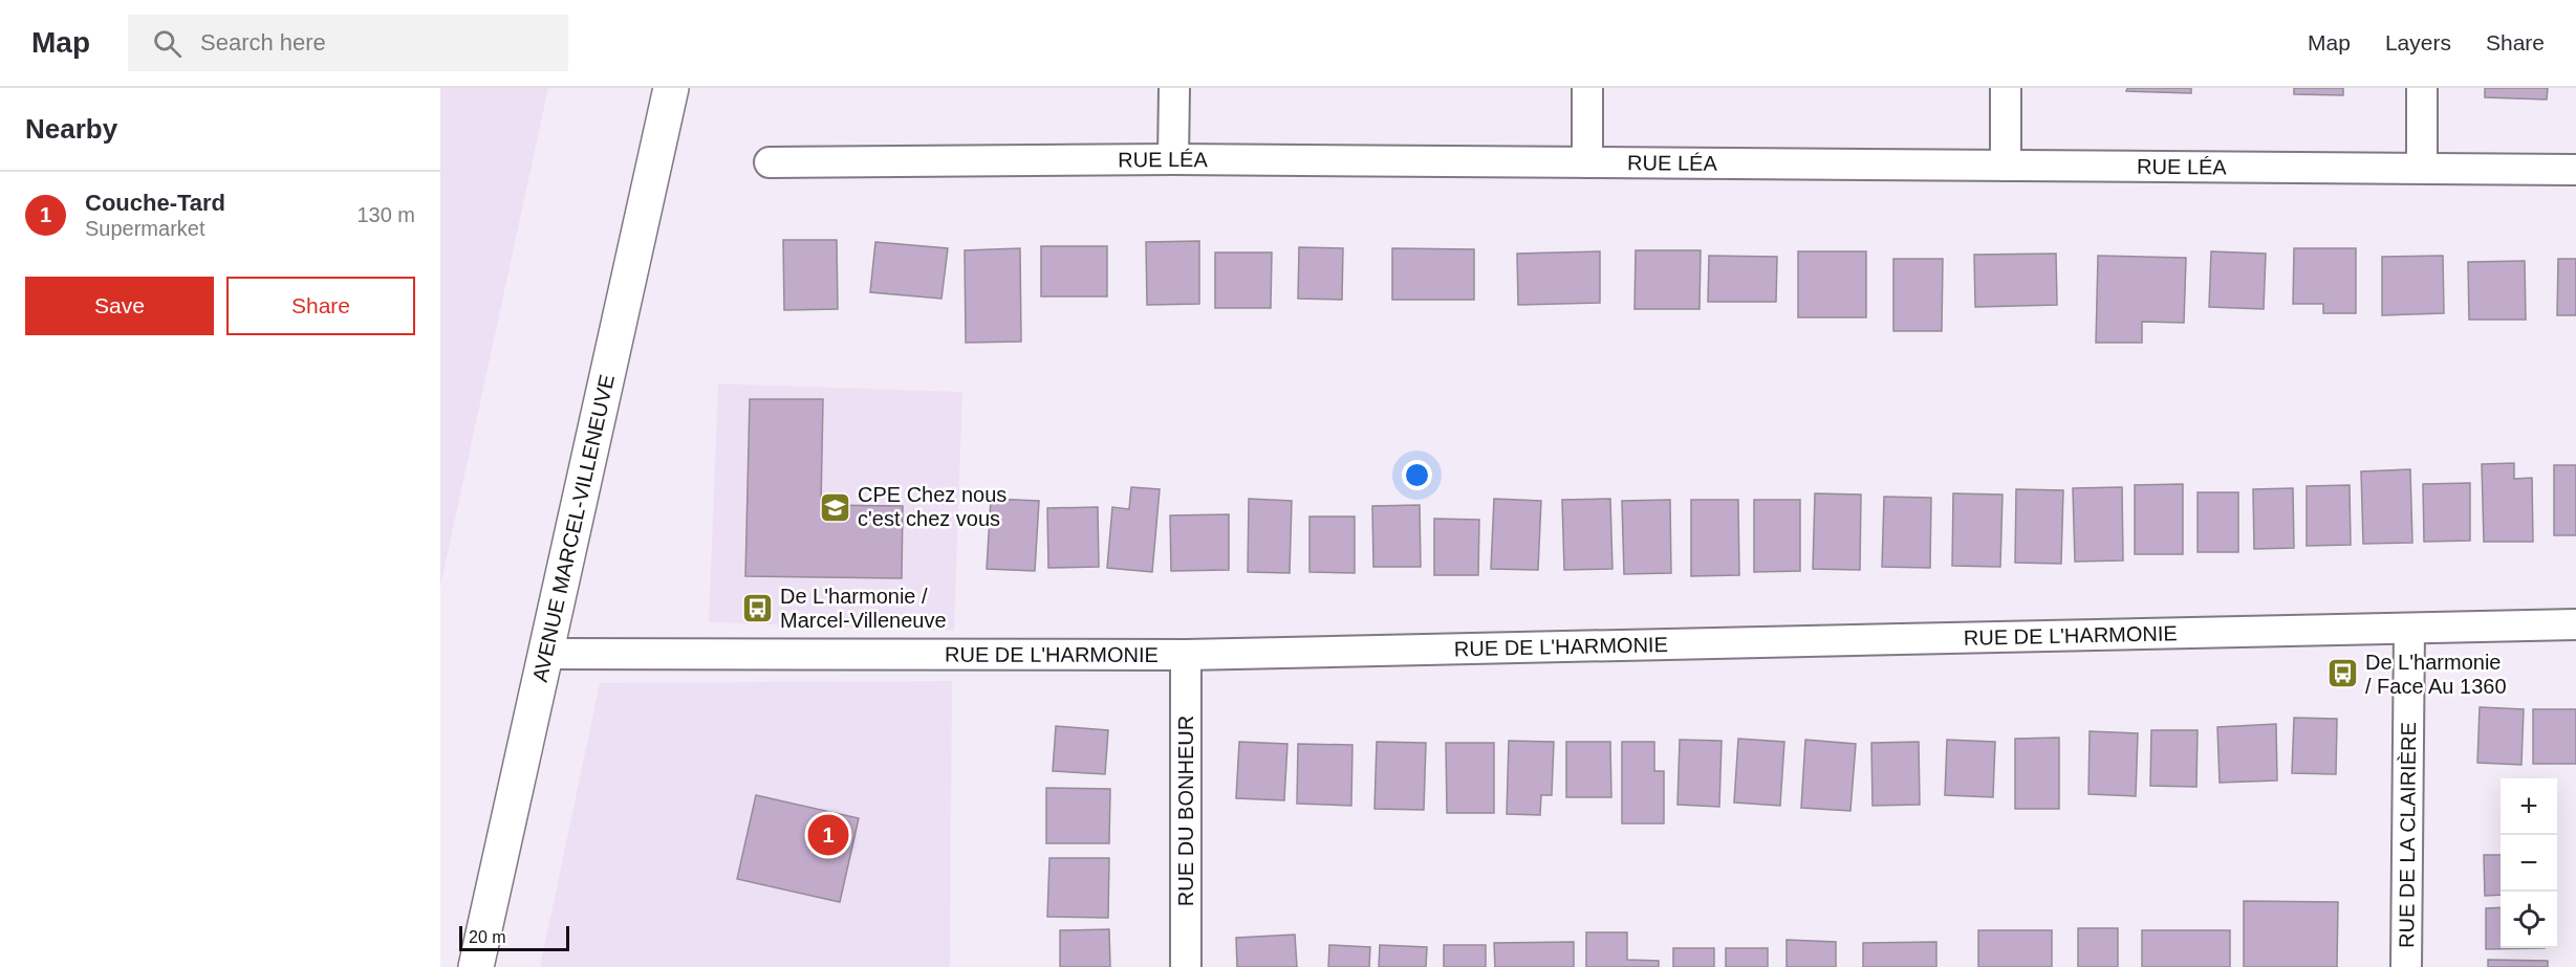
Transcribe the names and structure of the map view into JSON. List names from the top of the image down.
{
  "streets": {
    "street": [
      "RUE LÉA",
      "AVENUE MARCEL-VILLENEUVE",
      "RUE DE L'HARMONIE",
      "RUE DU BONHEUR",
      "RUE DE LA CLAIRIÈRE"
    ]
  },
  "crossings": [
    ["AVENUE MARCEL-VILLENEUVE", "RUE DE L'HARMONIE"],
    ["RUE DE L'HARMONIE", "RUE DU BONHEUR"],
    ["RUE DE L'HARMONIE", "RUE DE LA CLAIRIÈRE"]
  ],
  "places": {
    "school or university": ["CPE Chez nous c'est chez vous"],
    "bus stop": ["De L'harmonie / Marcel-Villeneuve", "De L'harmonie / Face Au 1360"]
  },
  "scale_bar": "20 m",
  "page": {
    "header": "Map",
    "search": "Search here",
    "nav": ["Map", "Layers", "Share"],
    "heading": "Nearby",
    "list": [
      {
        "mark": "1",
        "name": "Couche-Tard",
        "note": "Supermarket",
        "value": "130 m"
      }
    ],
    "buttons": ["Save", "Share"],
    "map_buttons": ["+", "−"],
    "pins": "1",
    "scale": "20 m"
  }
}
